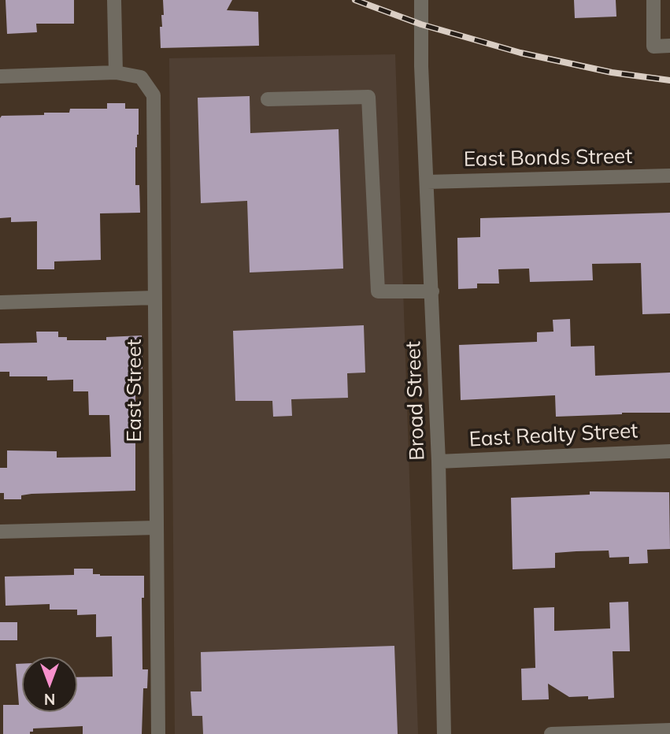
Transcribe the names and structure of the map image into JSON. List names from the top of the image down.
{
  "streets": {
    "street": [
      "East Bonds Street",
      "East Street",
      "Broad Street",
      "East Realty Street"
    ]
  },
  "crossings": [
    ["East Bonds Street", "Broad Street"],
    ["Broad Street", "East Realty Street"]
  ],
  "north": "bottom"
}
